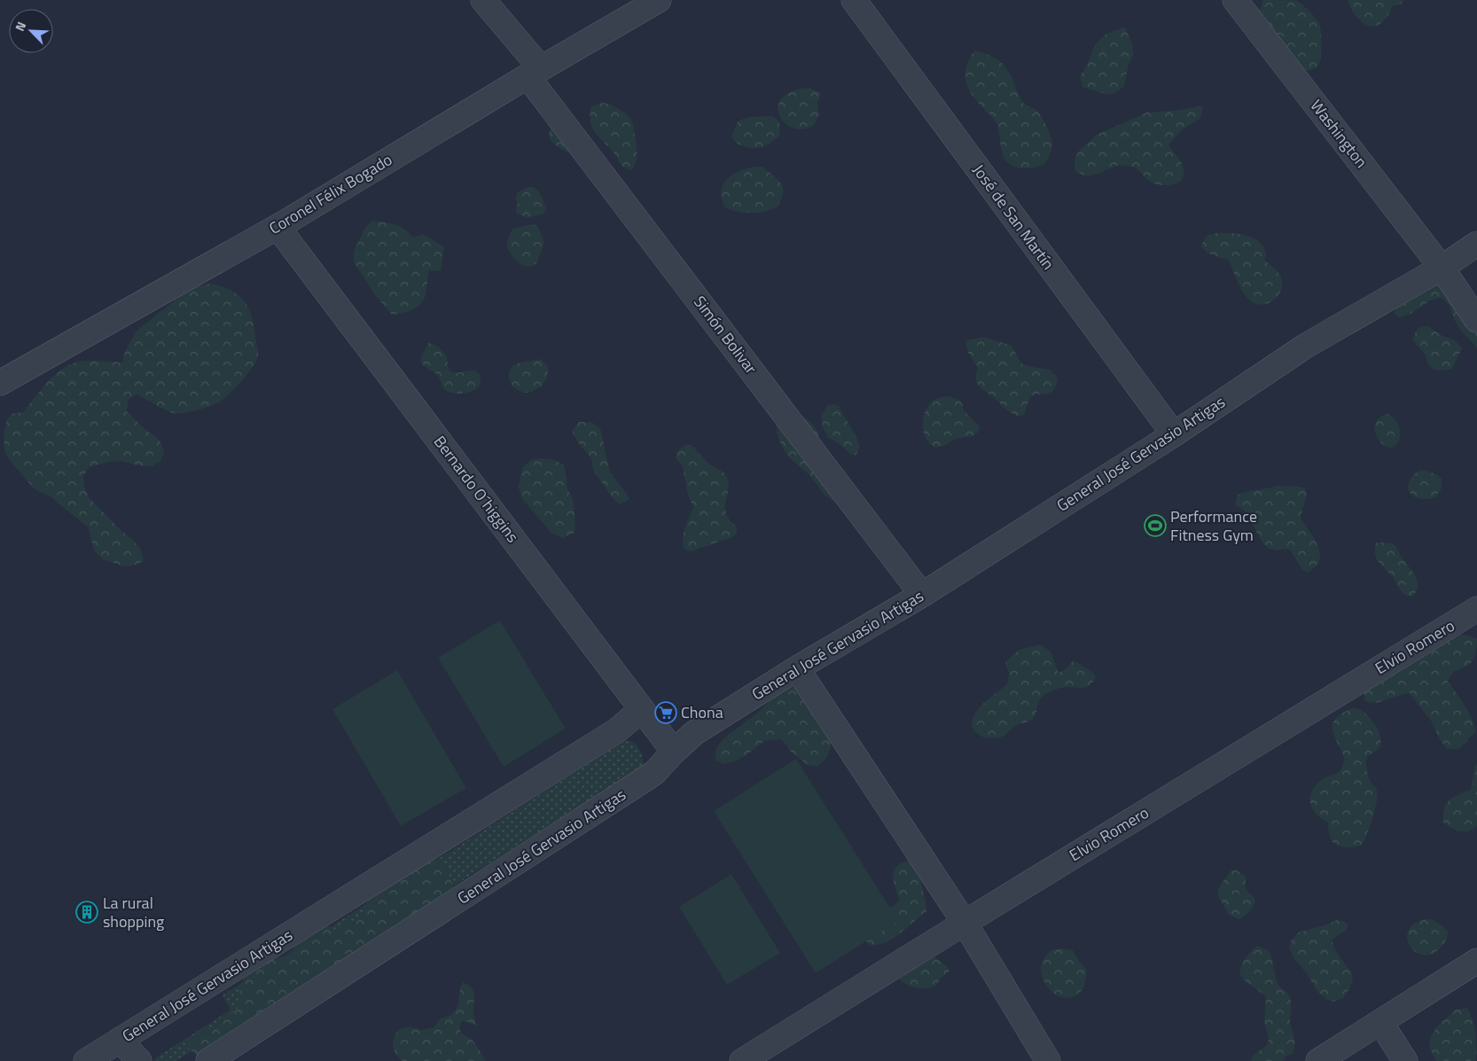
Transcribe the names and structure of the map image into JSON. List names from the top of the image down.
{
  "streets": {
    "street": [
      "Washington",
      "Coronel Félix Bogado",
      "José de San Martín",
      "Simón Bolivar",
      "General José Gervasio Artigas",
      "Bernardo O´higgins",
      "Elvio Romero"
    ]
  },
  "crossings": [
    ["Washington", "General José Gervasio Artigas"],
    ["Coronel Félix Bogado", "Simón Bolivar"],
    ["Coronel Félix Bogado", "Bernardo O´higgins"],
    ["José de San Martín", "General José Gervasio Artigas"],
    ["Simón Bolivar", "General José Gervasio Artigas"],
    ["General José Gervasio Artigas", "Bernardo O´higgins"]
  ],
  "places": {
    "sports": ["Performance Fitness Gym"],
    "supermarket": ["Chona"],
    "building": ["La rural shopping"]
  },
  "north": "top left"
}
